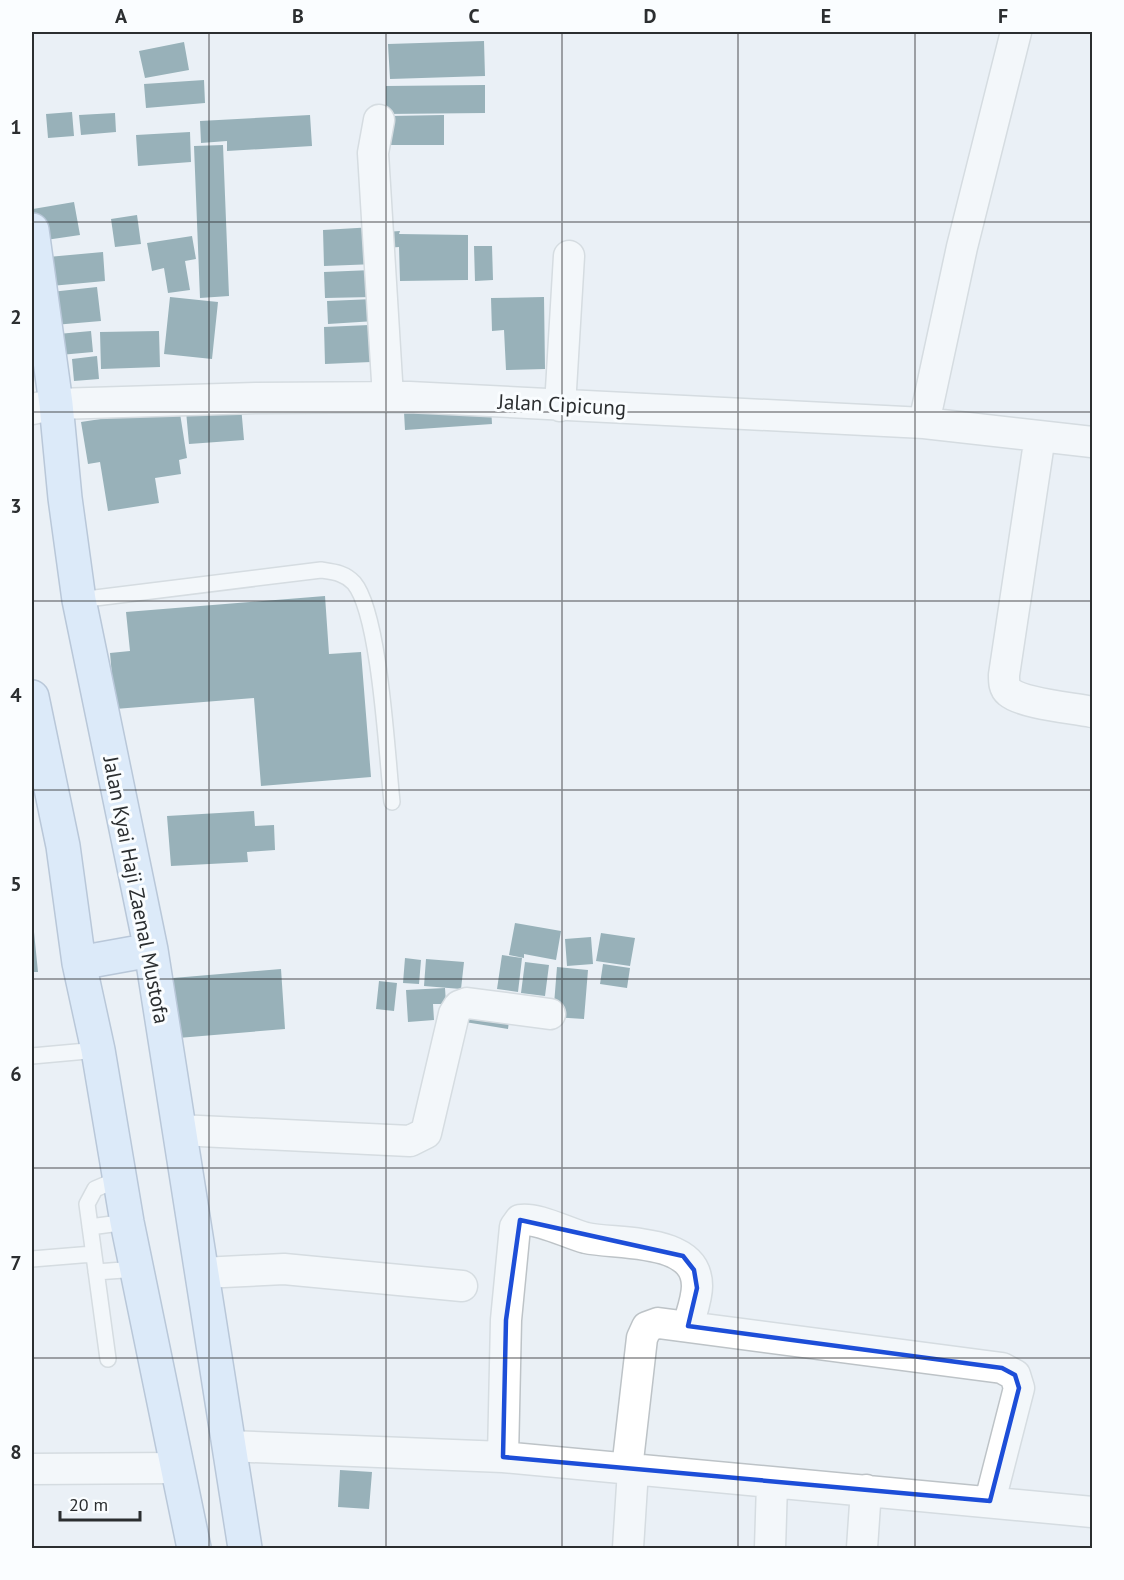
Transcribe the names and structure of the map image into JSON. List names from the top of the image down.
{
  "streets": {
    "main road": ["Jalan Kyai Haji Zaenal Mustofa"],
    "street": ["Jalan Cipicung"]
  },
  "crossings": [
    ["Jalan Cipicung", "Jalan Kyai Haji Zaenal Mustofa"]
  ],
  "scale_bar": "20 m",
  "grid": {
    "columns": [
      "A",
      "B",
      "C",
      "D",
      "E",
      "F"
    ],
    "rows": [
      "1",
      "2",
      "3",
      "4",
      "5",
      "6",
      "7",
      "8"
    ]
  }
}
